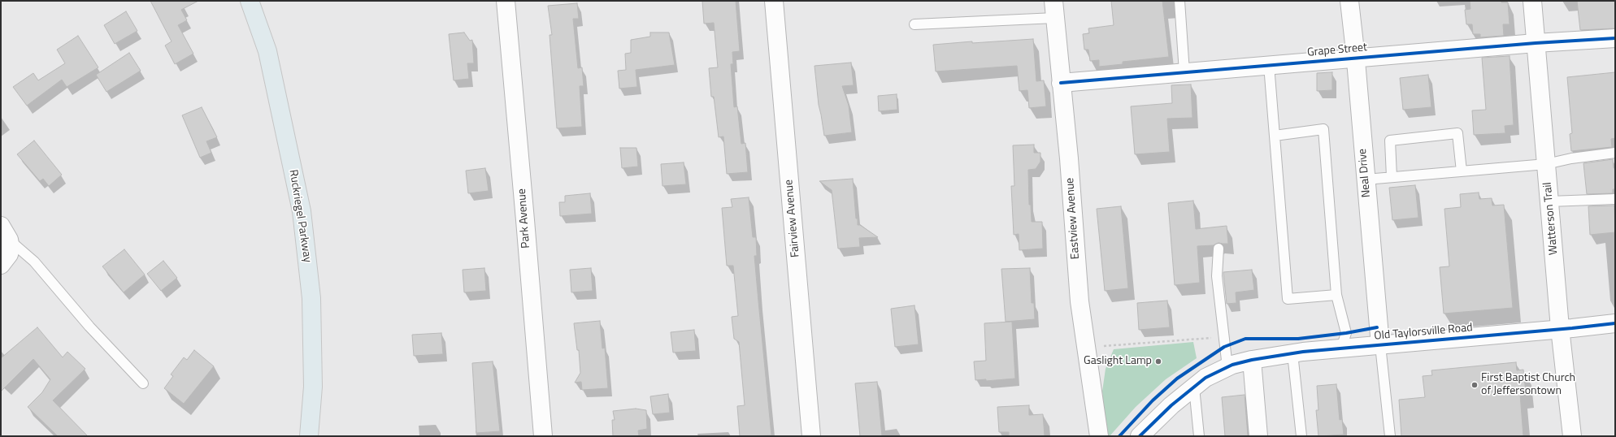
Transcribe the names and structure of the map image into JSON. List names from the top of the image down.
{
  "streets": {
    "main road": ["Ruckriegel Parkway"],
    "street": [
      "Grape Street",
      "Neal Drive",
      "Park Avenue",
      "Fairview Avenue",
      "Eastview Avenue",
      "Watterson Trail",
      "Old Taylorsville Road"
    ]
  },
  "crossings": [
    ["Grape Street", "Neal Drive"],
    ["Grape Street", "Eastview Avenue"],
    ["Grape Street", "Watterson Trail"],
    ["Neal Drive", "Old Taylorsville Road"],
    ["Watterson Trail", "Old Taylorsville Road"]
  ],
  "places": ["Gaslight Lamp", "First Baptist Church of Jeffersontown"]
}
